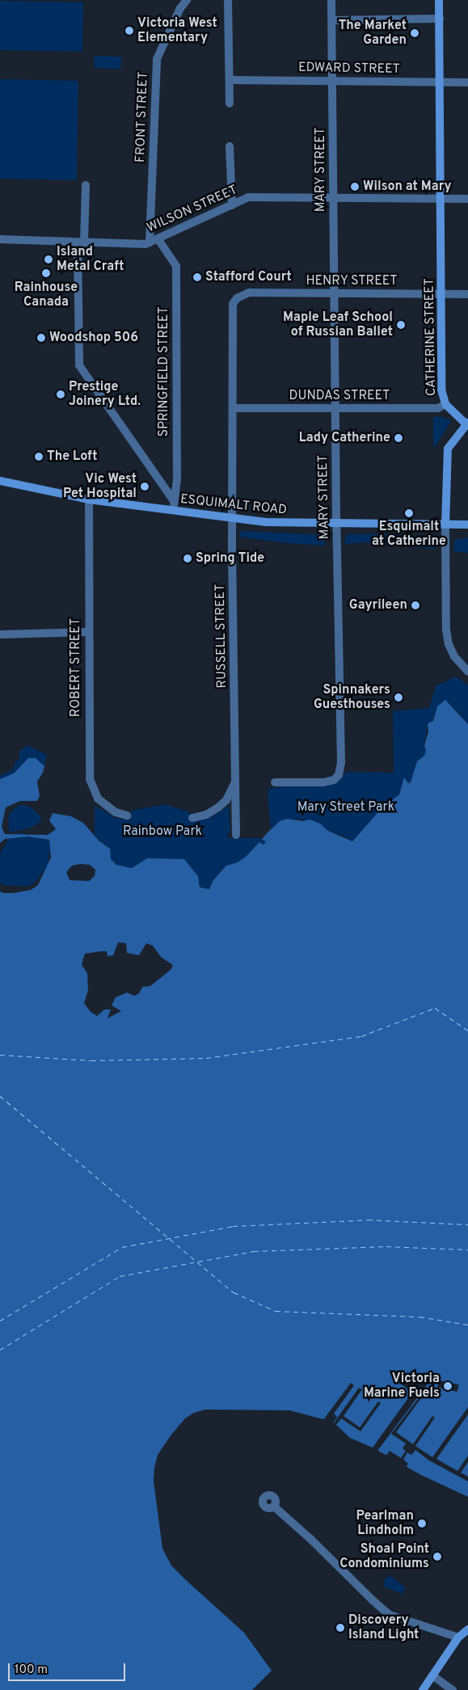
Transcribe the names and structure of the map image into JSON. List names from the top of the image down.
{
  "streets": {
    "main road": ["CATHERINE STREET", "ESQUIMALT ROAD"],
    "street": [
      "EDWARD STREET",
      "FRONT STREET",
      "MARY STREET",
      "WILSON STREET",
      "HENRY STREET",
      "SPRINGFIELD STREET",
      "DUNDAS STREET",
      "RUSSELL STREET",
      "ROBERT STREET"
    ]
  },
  "crossings": [
    ["EDWARD STREET", "MARY STREET"],
    ["EDWARD STREET", "CATHERINE STREET"],
    ["FRONT STREET", "WILSON STREET"],
    ["FRONT STREET", "SPRINGFIELD STREET"],
    ["MARY STREET", "WILSON STREET"],
    ["MARY STREET", "HENRY STREET"],
    ["MARY STREET", "DUNDAS STREET"],
    ["MARY STREET", "ESQUIMALT ROAD"],
    ["WILSON STREET", "CATHERINE STREET"],
    ["WILSON STREET", "SPRINGFIELD STREET"],
    ["HENRY STREET", "CATHERINE STREET"],
    ["HENRY STREET", "RUSSELL STREET"],
    ["CATHERINE STREET", "DUNDAS STREET"],
    ["CATHERINE STREET", "ESQUIMALT ROAD"],
    ["SPRINGFIELD STREET", "ESQUIMALT ROAD"],
    ["DUNDAS STREET", "RUSSELL STREET"],
    ["ESQUIMALT ROAD", "RUSSELL STREET"],
    ["ESQUIMALT ROAD", "ROBERT STREET"]
  ],
  "parks": ["Mary Street Park", "Rainbow Park"],
  "places": [
    "Victoria West Elementary",
    "The Market Garden",
    "Wilson at Mary",
    "Island Metal Craft",
    "Rainhouse Canada",
    "Stafford Court",
    "Maple Leaf School of Russian Ballet",
    "Woodshop 506",
    "Prestige Joinery Ltd.",
    "Lady Catherine",
    "The Loft",
    "Vic West Pet Hospital",
    "Esquimalt at Catherine",
    "Spring Tide",
    "Gayrileen",
    "Spinnakers Guesthouses",
    "Victoria Marine Fuels",
    "Pearlman Lindholm",
    "Shoal Point Condominiums",
    "Discovery Island Light"
  ],
  "scale_bar": "100 m"
}
